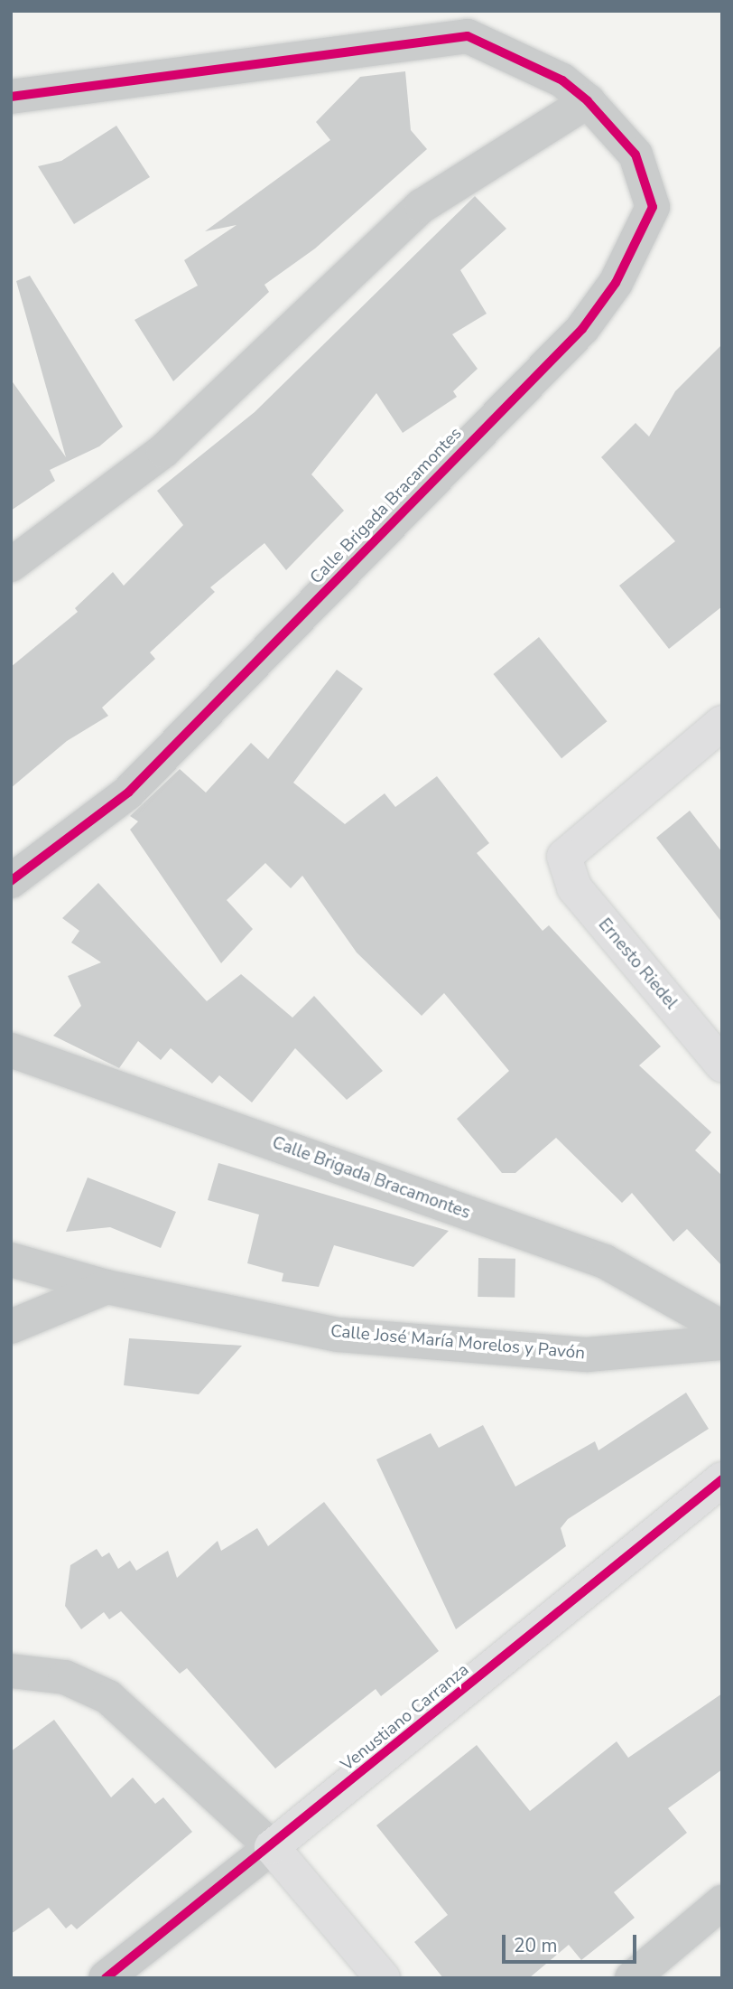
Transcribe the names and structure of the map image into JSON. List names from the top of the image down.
{
  "streets": {
    "street": [
      "Calle Brigada Bracamontes",
      "Ernesto Riedel",
      "Calle José María Morelos y Pavón",
      "Venustiano Carranza"
    ]
  },
  "scale_bar": "20 m"
}
